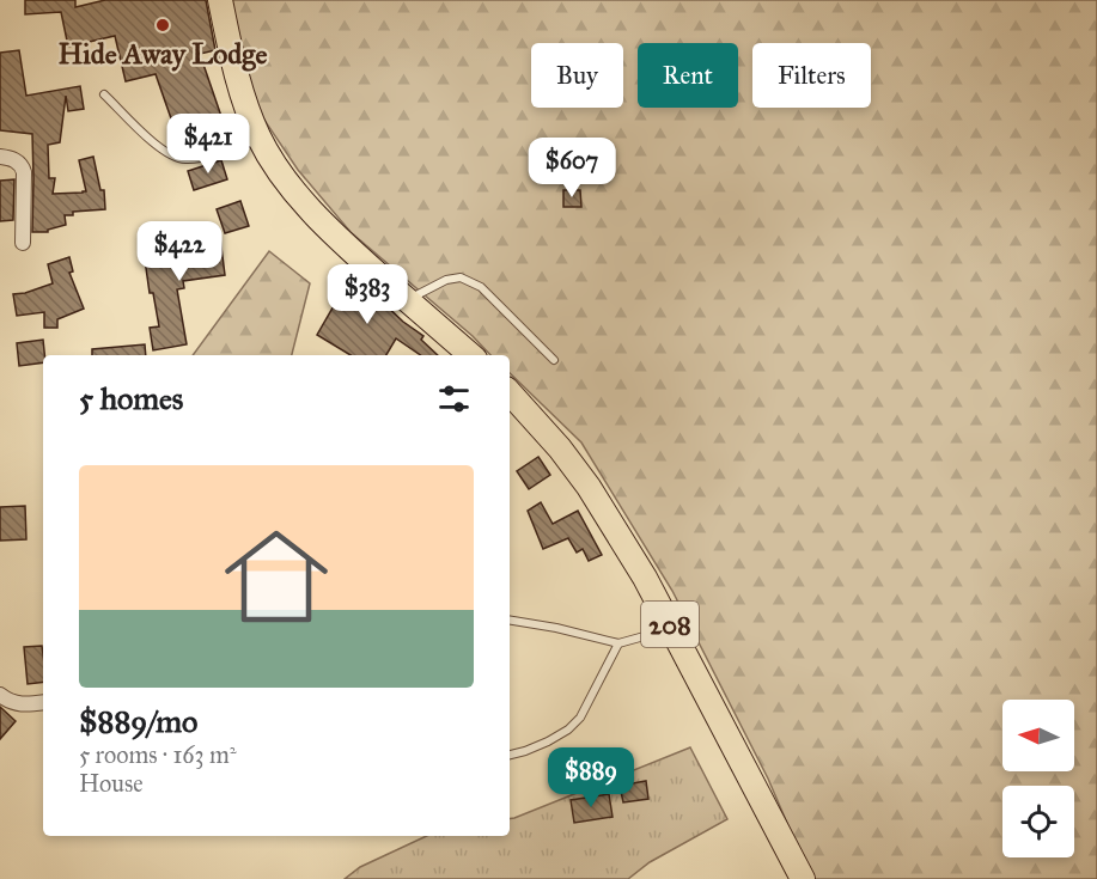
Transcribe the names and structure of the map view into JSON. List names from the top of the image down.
{
  "streets": {
    "main road": ["208"]
  },
  "places": ["Hide Away Lodge"],
  "north": "left",
  "page": {
    "chip": ["Buy", "Rent", "Filters"],
    "price": [
      "$421",
      "$607",
      "$422",
      "$383",
      "$889"
    ],
    "heading": "5 homes",
    "list": [
      {
        "name": "$889/mo",
        "note": "5 rooms · 163 m² · House"
      }
    ]
  }
}
